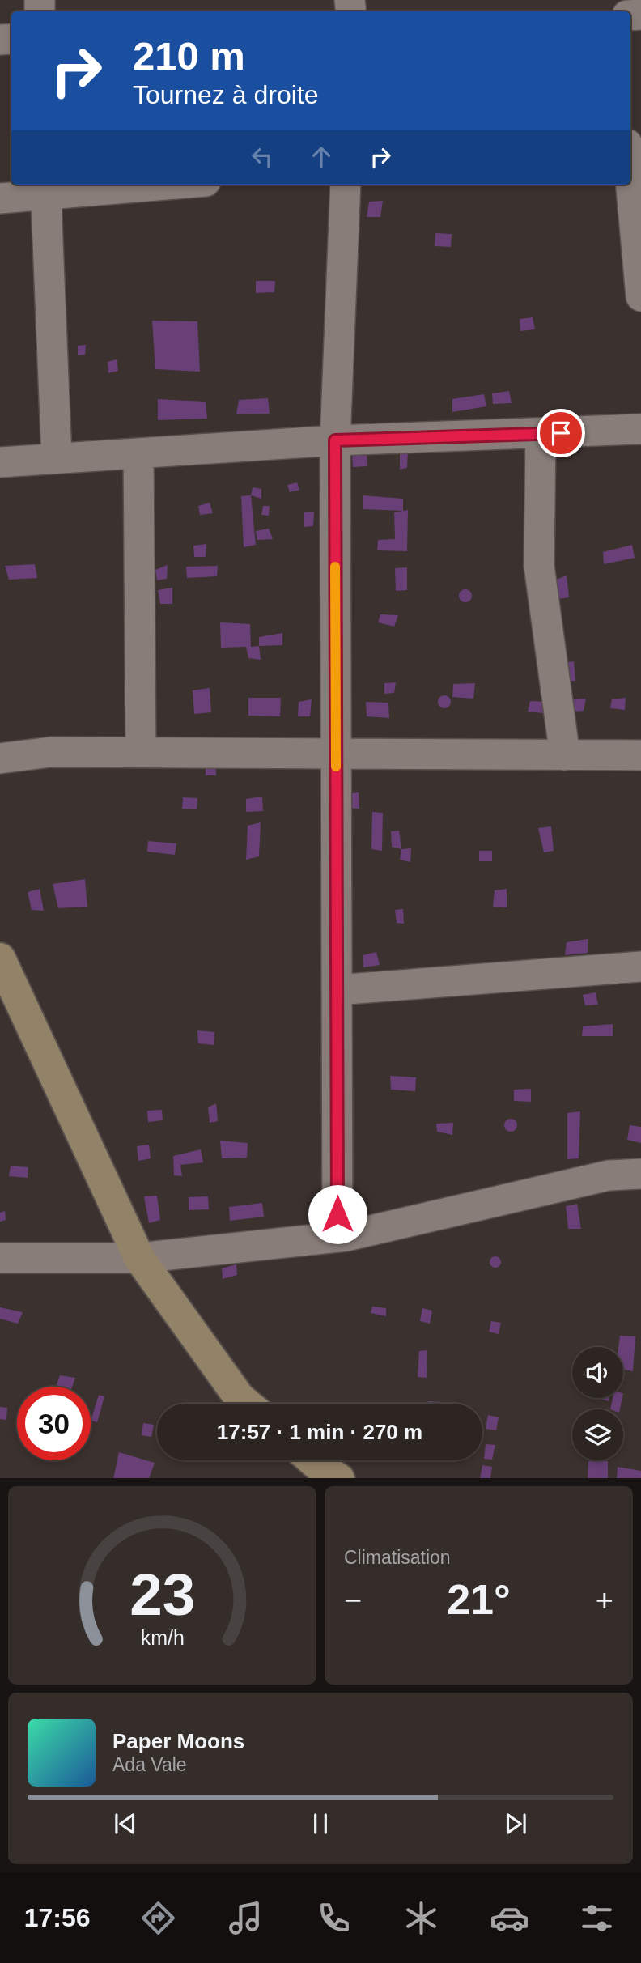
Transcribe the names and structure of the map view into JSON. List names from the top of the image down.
{
  "page": {
    "turn": ["210 m", "Tournez à droite"],
    "limit": "30",
    "trip": "17:57 · 1 min · 270 m",
    "tile": "Climatisation",
    "heat": ["−", "21°", "+"],
    "song": ["Paper Moons", "Ada Vale"],
    "tabs": "17:56",
    "gauge": ["23", "km/h"]
  }
}
